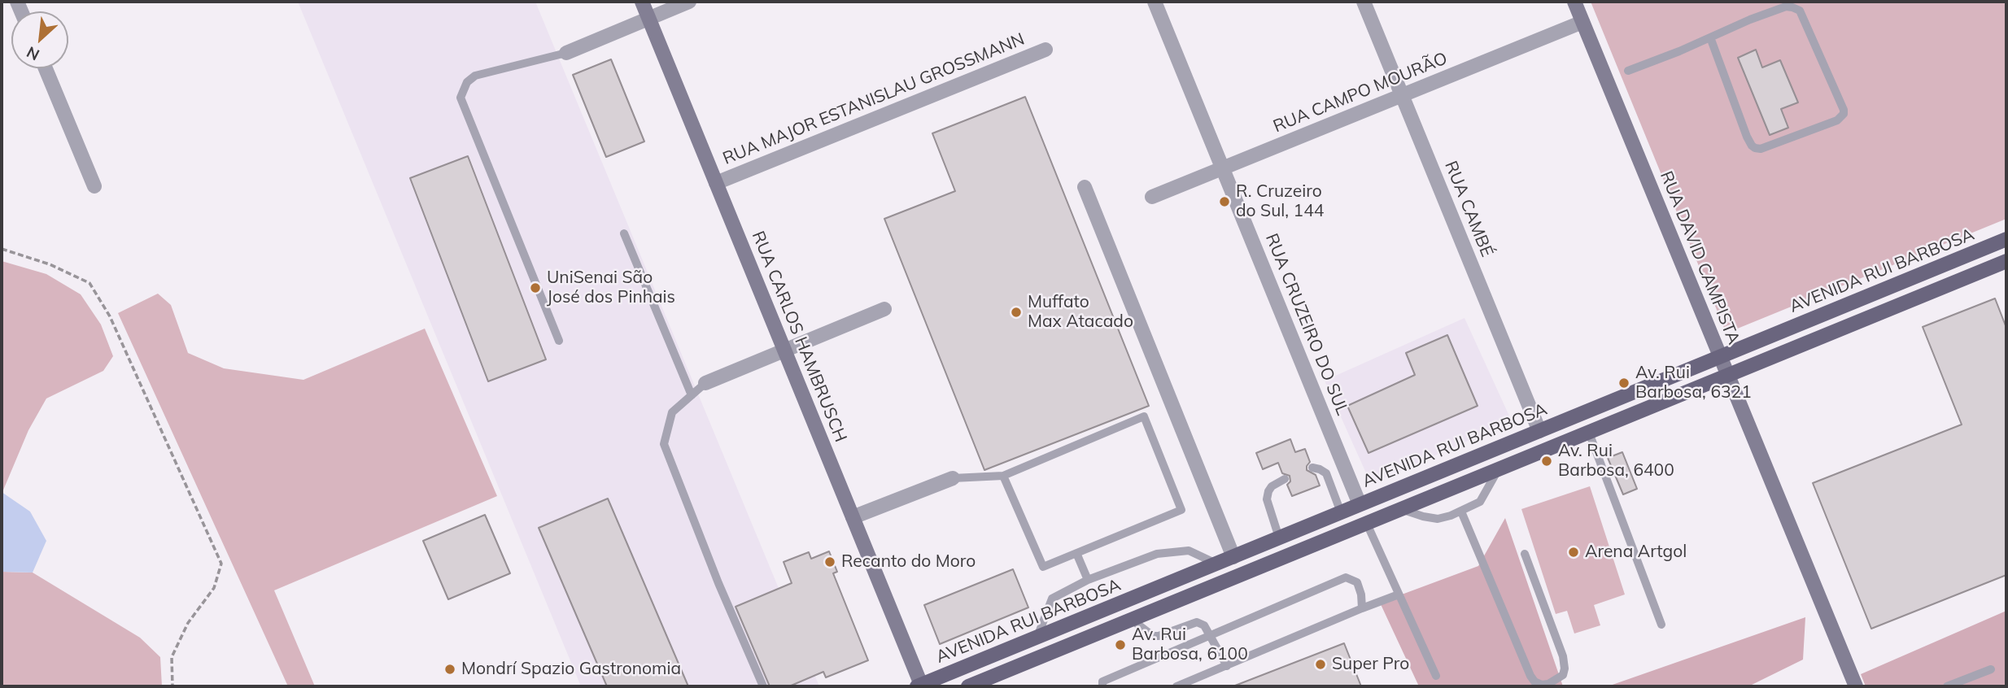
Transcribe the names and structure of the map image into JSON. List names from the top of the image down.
{
  "streets": {
    "main road": ["AVENIDA RUI BARBOSA"],
    "street": [
      "RUA CAMPO MOURÃO",
      "RUA MAJOR ESTANISLAU GROSSMANN",
      "RUA CAMBÉ",
      "RUA DAVID CAMPISTA",
      "RUA CRUZEIRO DO SUL",
      "RUA CARLOS HAMBRUSCH"
    ]
  },
  "crossings": [
    ["RUA CAMPO MOURÃO", "RUA CAMBÉ"],
    ["RUA CAMPO MOURÃO", "RUA DAVID CAMPISTA"],
    ["RUA CAMPO MOURÃO", "RUA CRUZEIRO DO SUL"],
    ["RUA MAJOR ESTANISLAU GROSSMANN", "RUA CARLOS HAMBRUSCH"],
    ["RUA CAMBÉ", "AVENIDA RUI BARBOSA"],
    ["RUA DAVID CAMPISTA", "AVENIDA RUI BARBOSA"],
    ["AVENIDA RUI BARBOSA", "RUA CRUZEIRO DO SUL"],
    ["AVENIDA RUI BARBOSA", "RUA CARLOS HAMBRUSCH"]
  ],
  "places": [
    "R. Cruzeiro do Sul, 144",
    "UniSenai São José dos Pinhais",
    "Muffato Max Atacado",
    "Av. Rui Barbosa, 6321",
    "Av. Rui Barbosa, 6400",
    "Arena Artgol",
    "Recanto do Moro",
    "Av. Rui Barbosa, 6100",
    "Super Pro",
    "Mondrí Spazio Gastronomia"
  ],
  "north": "bottom left"
}
